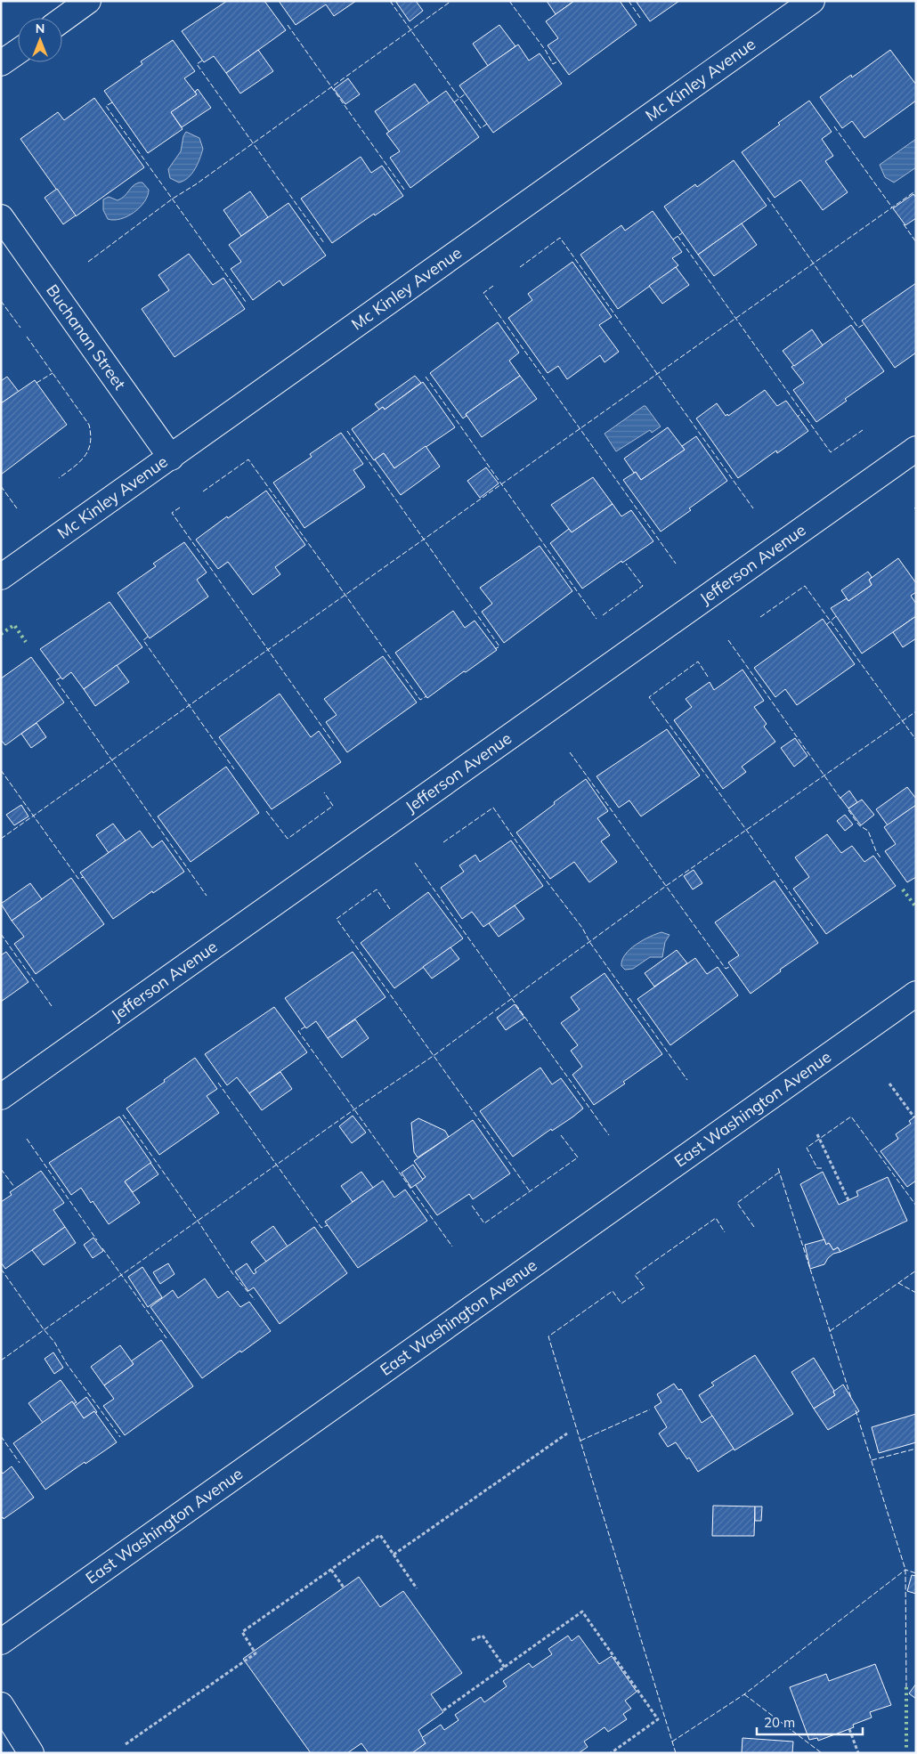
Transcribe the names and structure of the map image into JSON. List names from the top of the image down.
{
  "streets": {
    "street": [
      "Mc Kinley Avenue",
      "Buchanan Street",
      "Jefferson Avenue",
      "East Washington Avenue"
    ]
  },
  "crossings": [
    ["Mc Kinley Avenue", "Buchanan Street"]
  ],
  "scale_bar": "20 m",
  "north": "top"
}
